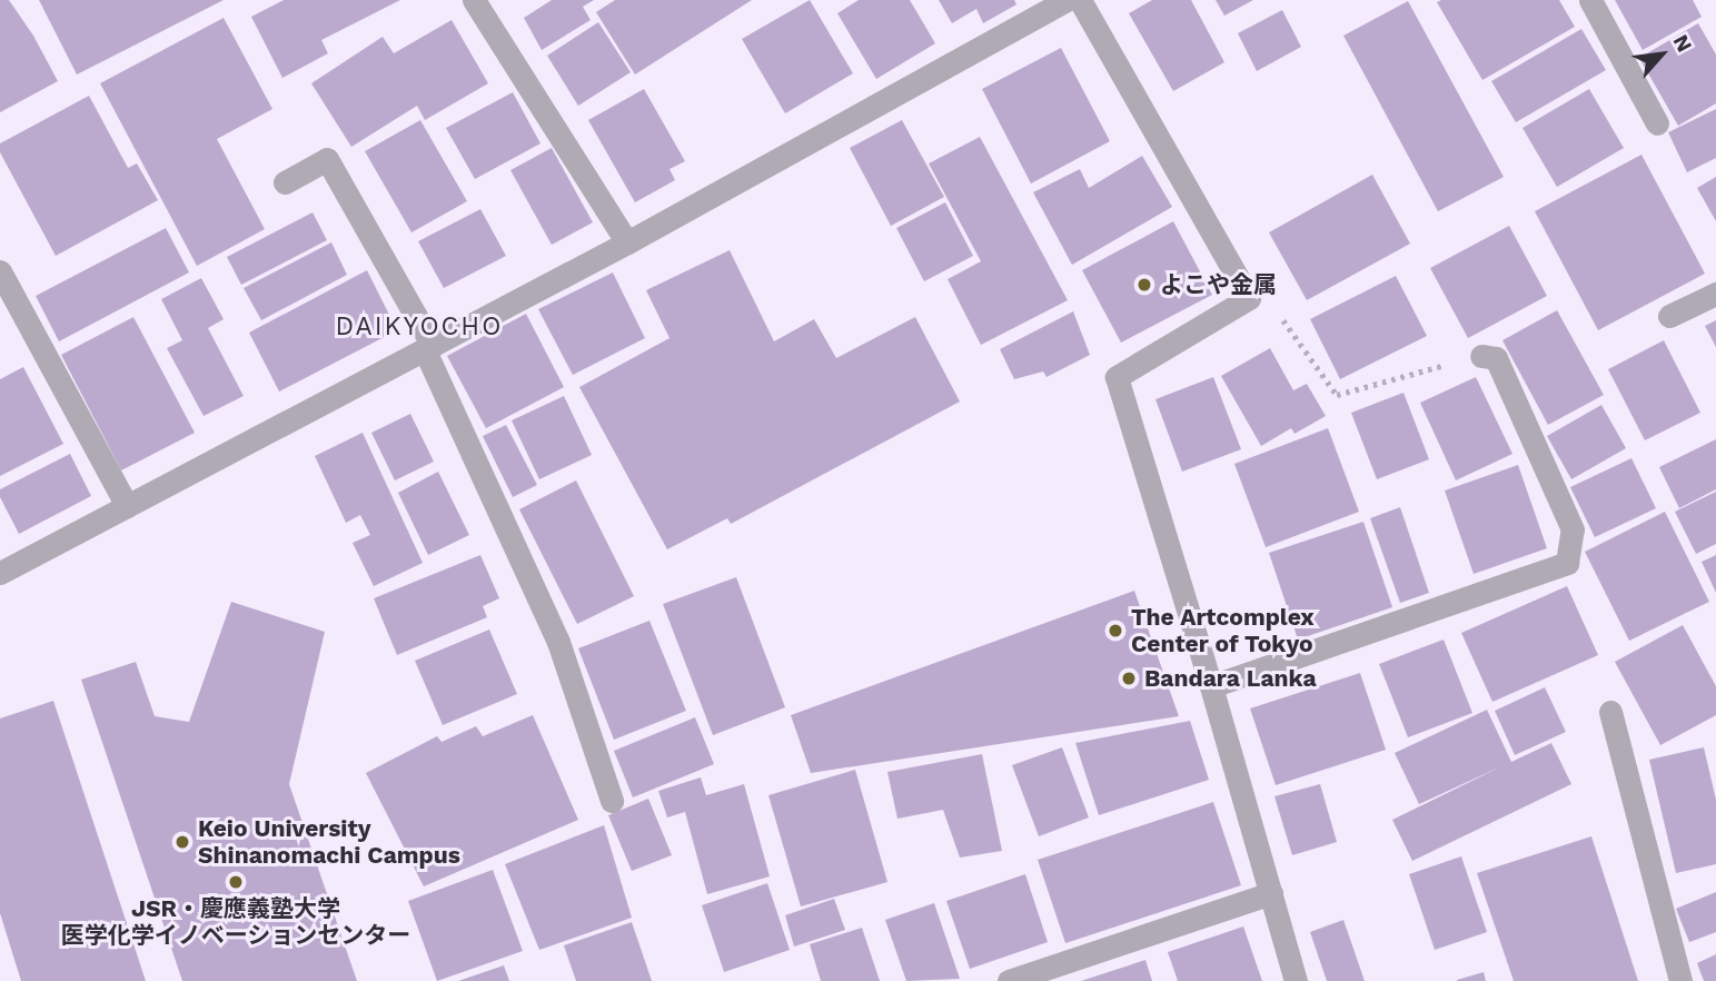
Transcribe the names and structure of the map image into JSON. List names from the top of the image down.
{
  "districts": ["DAIKYOCHO"],
  "places": [
    "よこや金属",
    "The Artcomplex Center of Tokyo",
    "Bandara Lanka",
    "Keio University Shinanomachi Campus",
    "JSR・慶應義塾大学 医学化学イノベーションセンター"
  ],
  "north": "top right"
}
